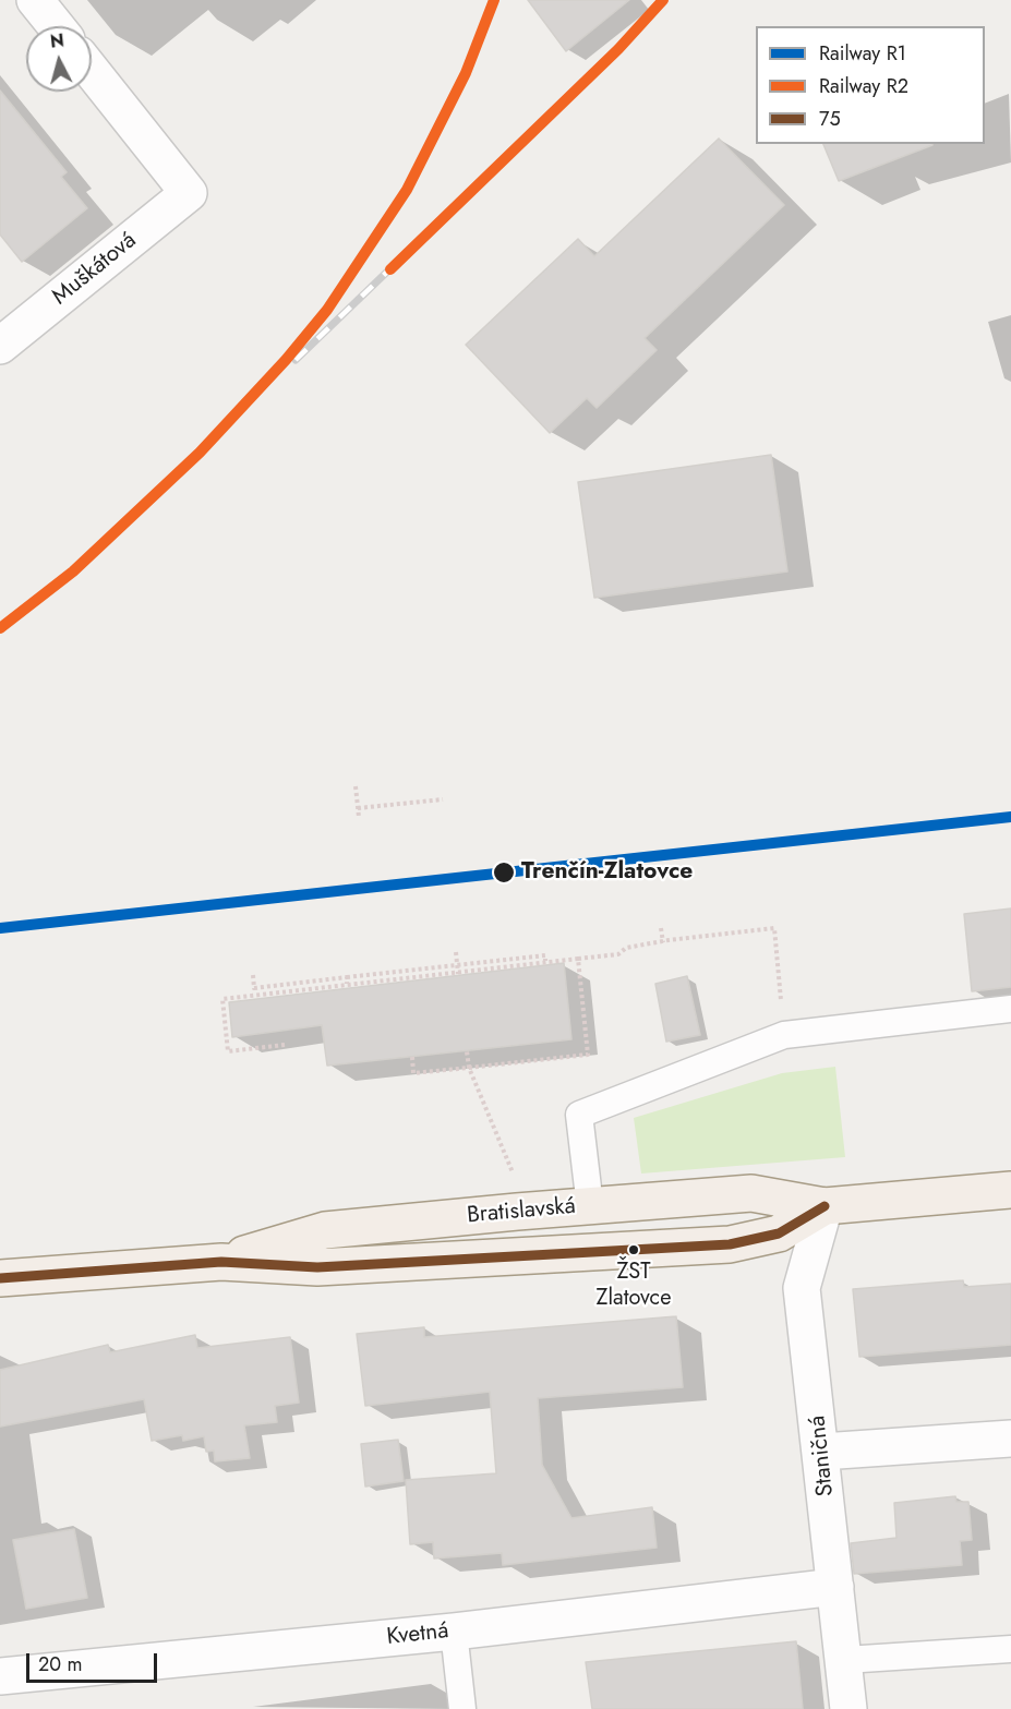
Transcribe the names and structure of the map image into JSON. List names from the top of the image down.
{
  "streets": {
    "main road": ["Bratislavská"],
    "street": ["Muškátová", "Staničná", "Kvetná"]
  },
  "crossings": [
    ["Bratislavská", "Staničná"],
    ["Staničná", "Kvetná"]
  ],
  "places": ["Trenčín-Zlatovce", "ŽST Zlatovce"],
  "lines": ["rail line R2", "rail line R1", "transit line 75"],
  "legend": ["Railway R1", "Railway R2", "75"],
  "scale_bar": "20 m",
  "north": "top"
}
